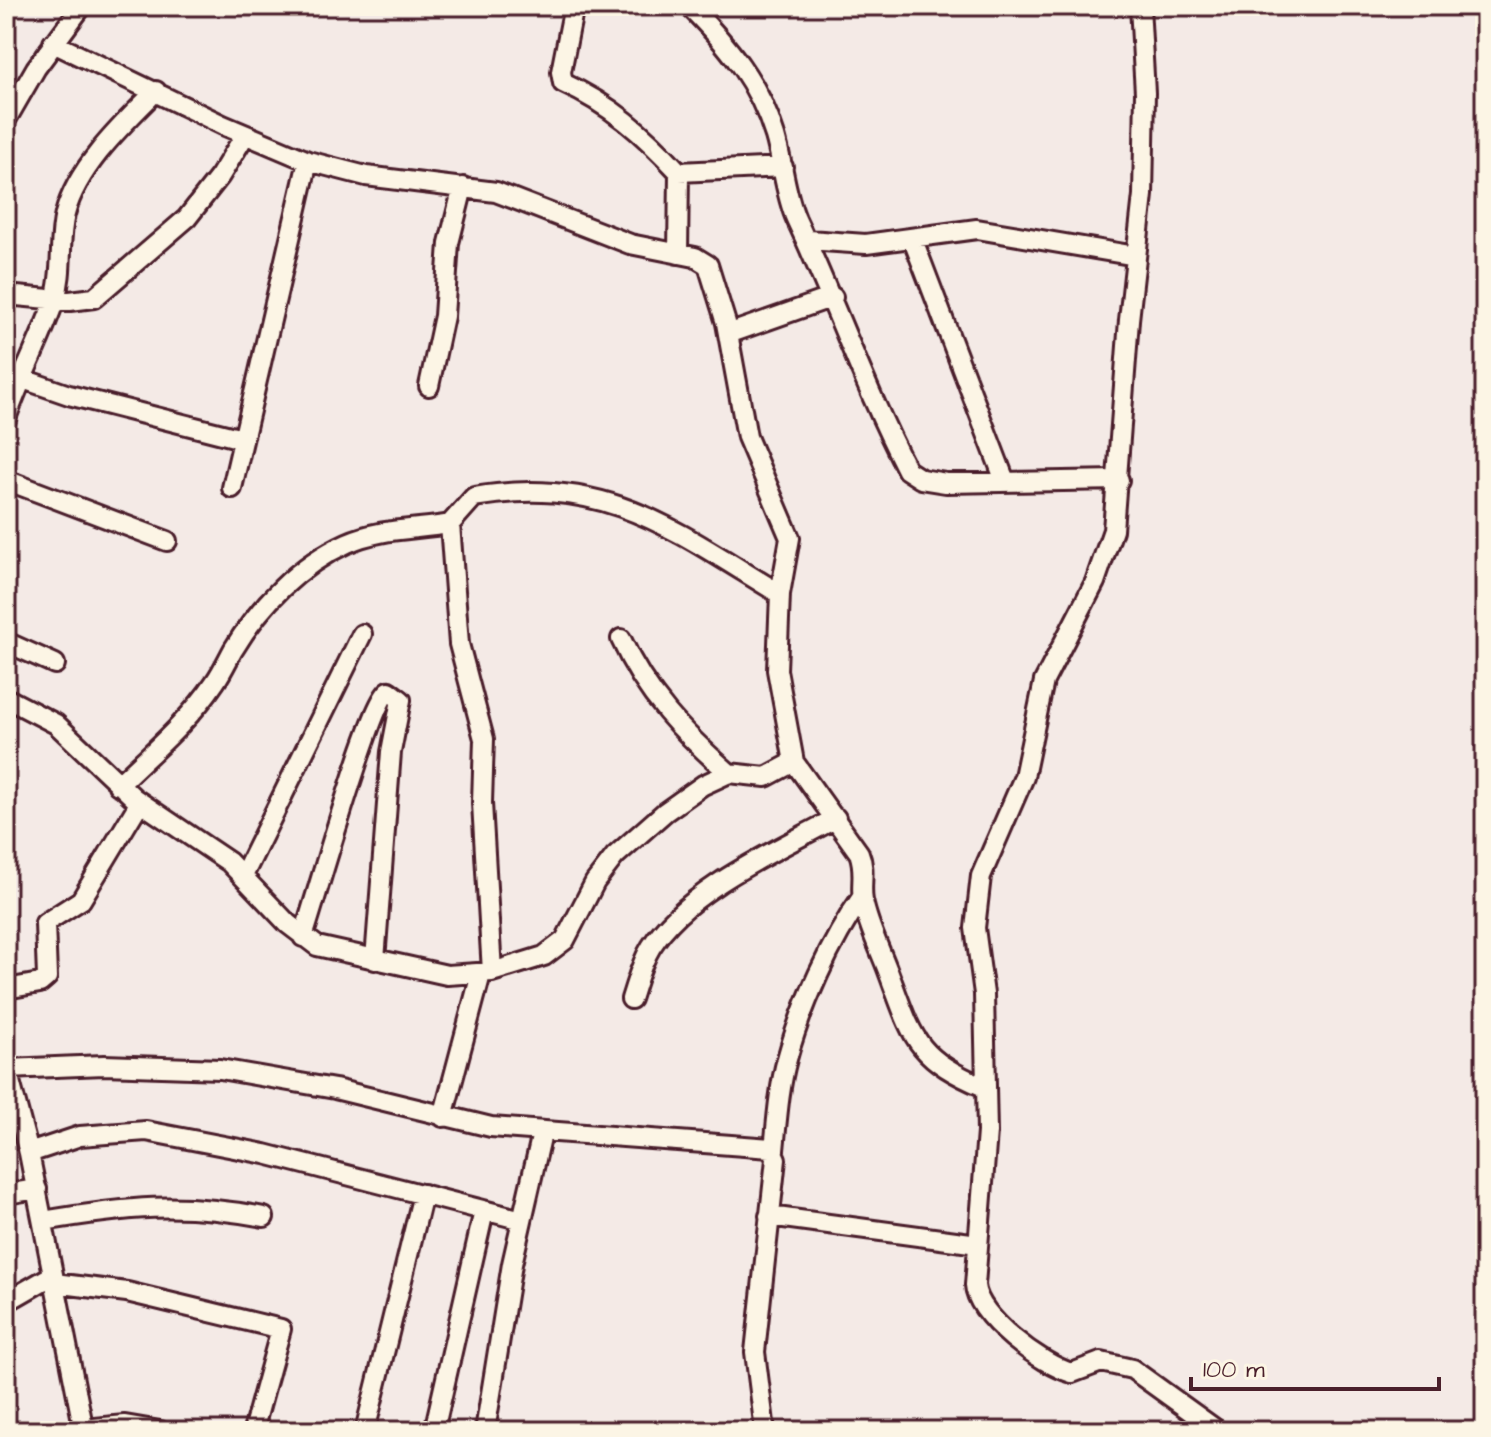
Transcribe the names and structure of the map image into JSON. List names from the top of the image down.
{
  "scale_bar": "100 m"
}
